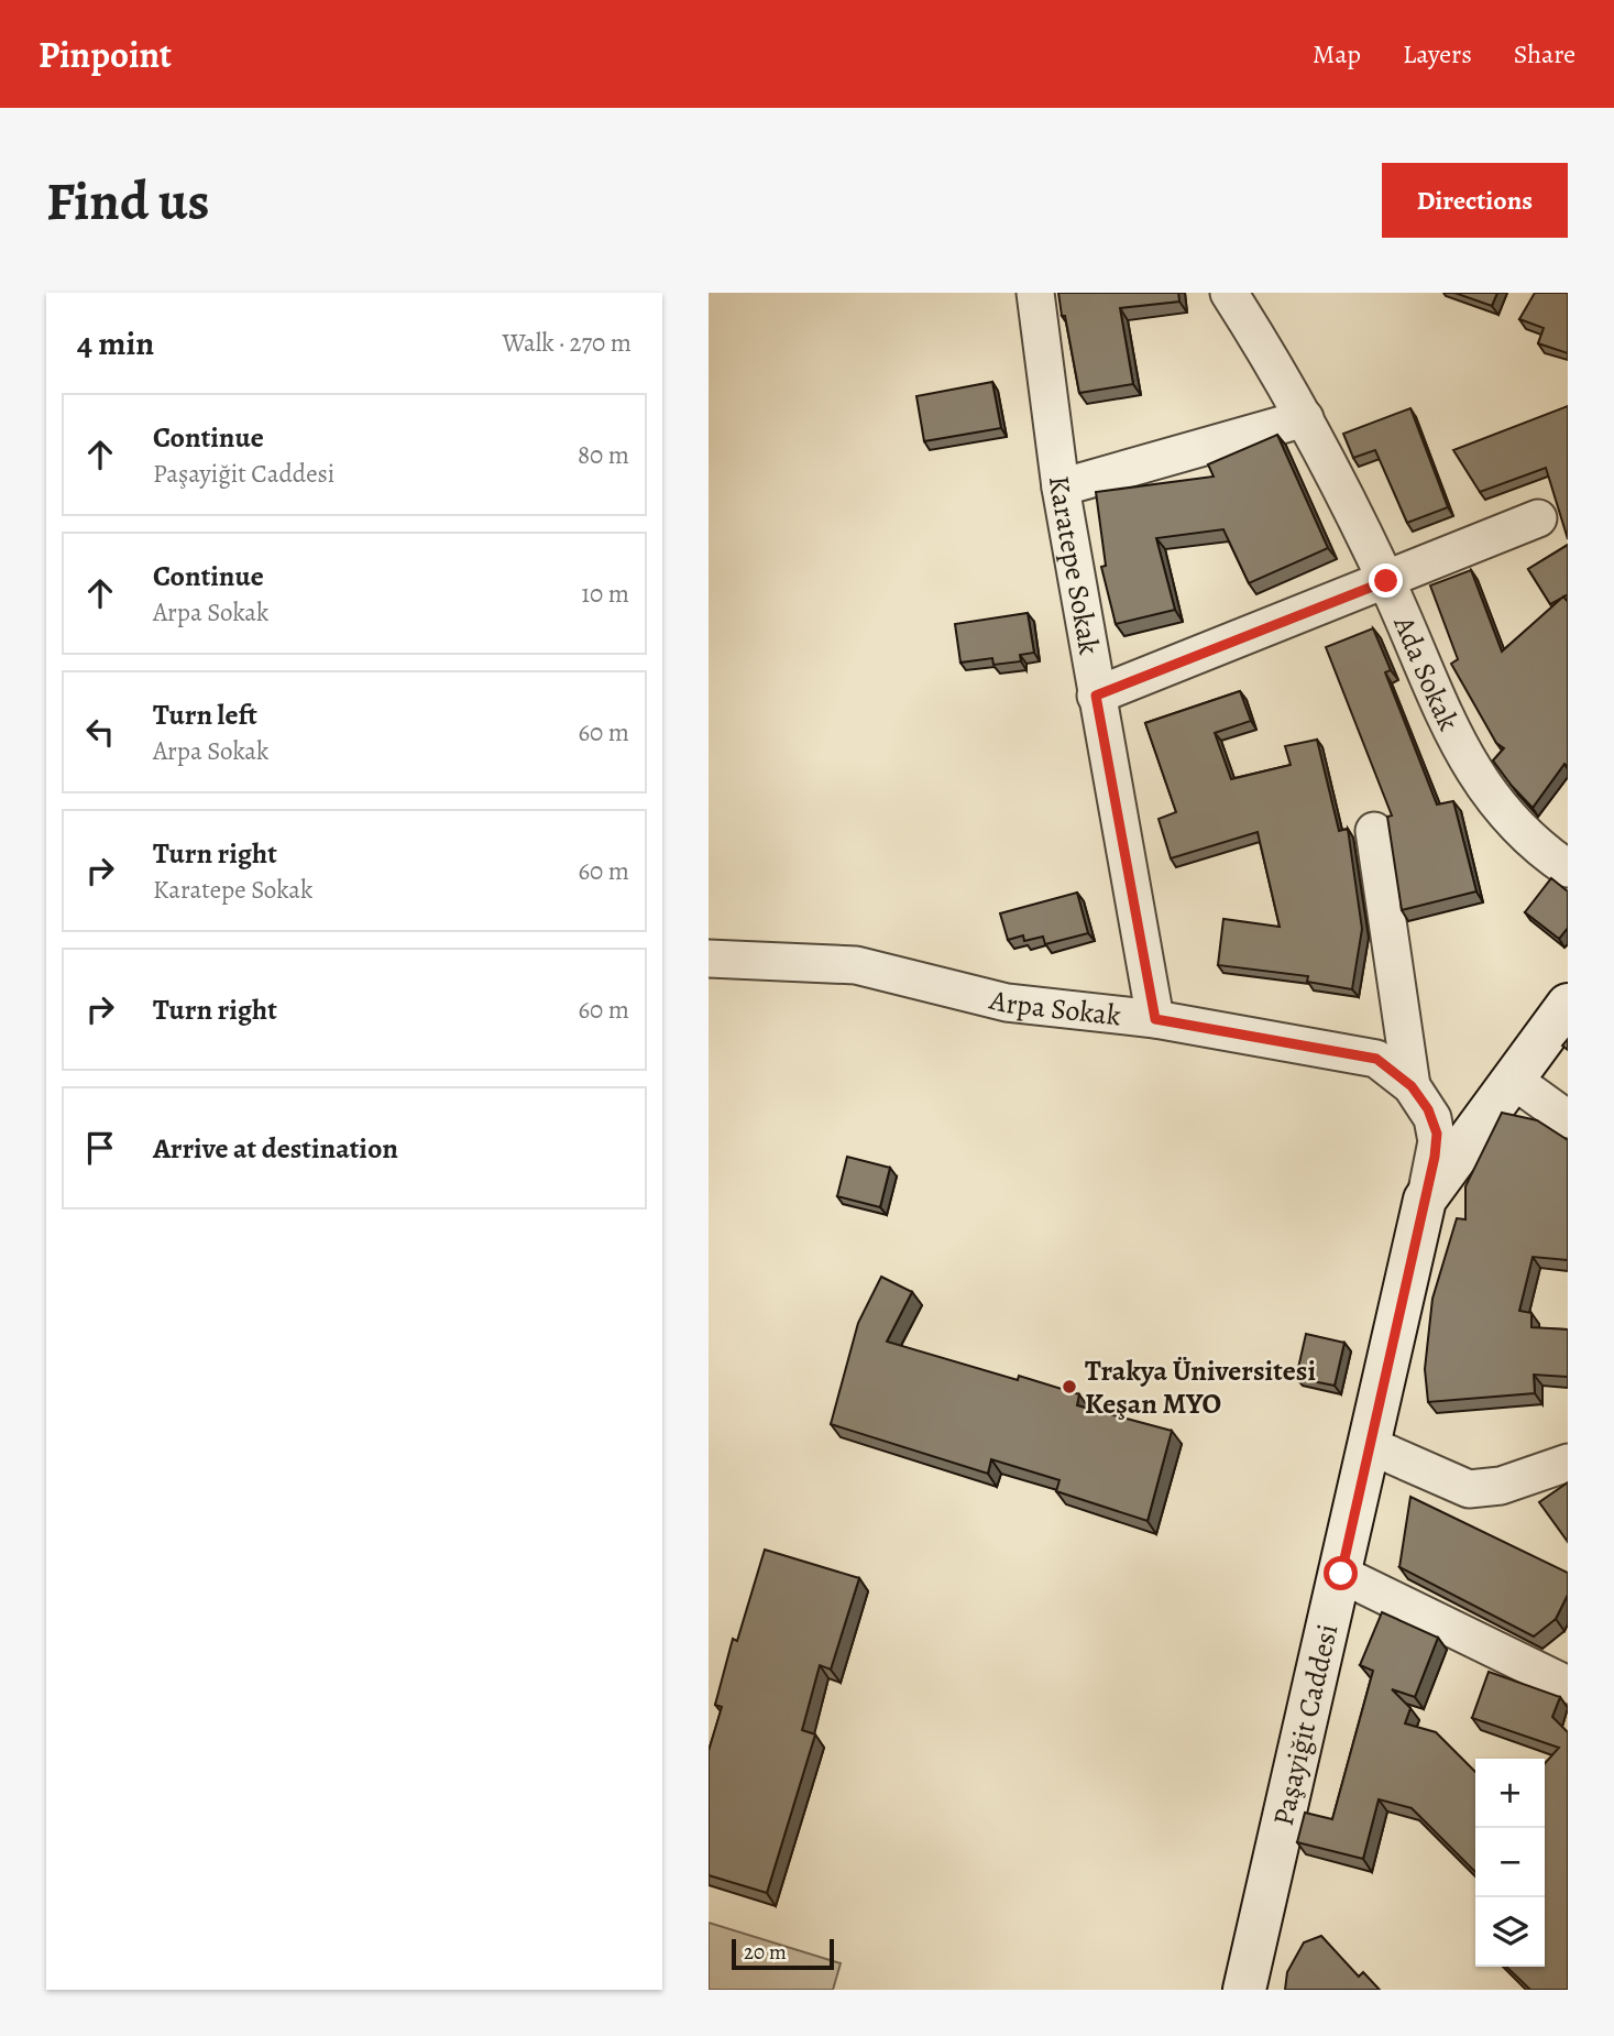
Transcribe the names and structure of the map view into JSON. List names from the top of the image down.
{
  "streets": {
    "main road": ["Paşayiğit Caddesi"],
    "street": ["Karatepe Sokak", "Ada Sokak", "Arpa Sokak"]
  },
  "crossings": [
    ["Karatepe Sokak", "Arpa Sokak"],
    ["Arpa Sokak", "Paşayiğit Caddesi"]
  ],
  "places": ["Trakya Üniversitesi Keşan MYO"],
  "scale_bar": "20 m",
  "page": {
    "header": "Pinpoint",
    "nav": ["Map", "Layers", "Share"],
    "buttons": "Directions",
    "title": "Find us",
    "heading": ["4 min", "Walk · 270 m"],
    "list": [
      ["Continue", "Paşayiğit Caddesi", "80 m"],
      ["Continue", "Arpa Sokak", "10 m"],
      ["Turn left", "Arpa Sokak", "60 m"],
      ["Turn right", "Karatepe Sokak", "60 m"],
      ["Turn right", "60 m"],
      "Arrive at destination"
    ],
    "map_buttons": ["+", "−"],
    "scale": "20 m"
  }
}
